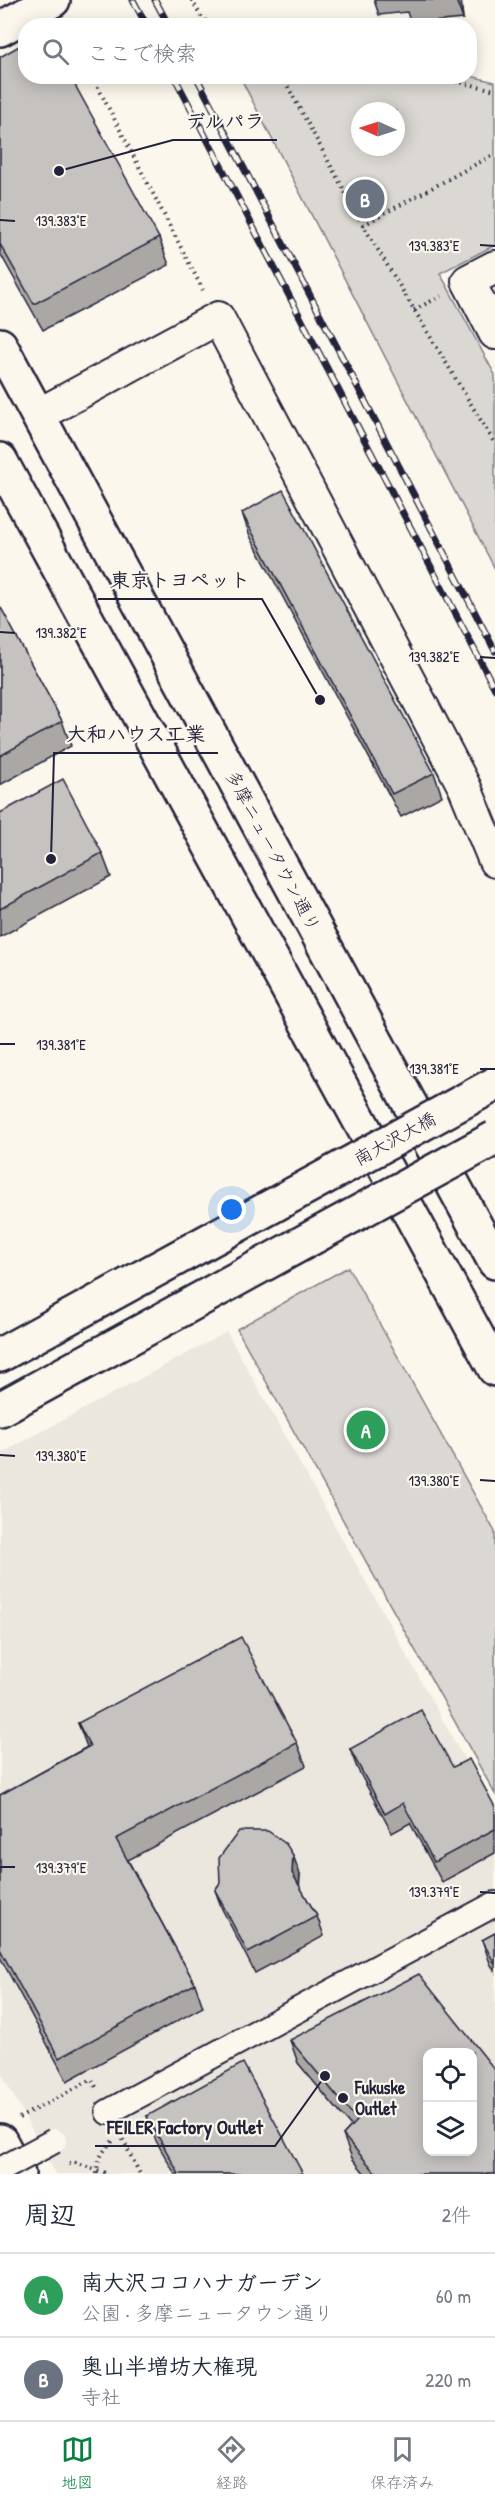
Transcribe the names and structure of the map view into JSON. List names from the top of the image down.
{
  "streets": {
    "main road": ["多摩ニュータウン通り", "南大沢大橋"]
  },
  "places": [
    "デルパラ",
    "東京トヨペット",
    "大和ハウス工業",
    "FEILER Factory Outlet",
    "Fukuske Outlet"
  ],
  "north": "left",
  "page": {
    "search": "ここで検索",
    "pins": ["B", "A"],
    "heading": ["周辺", "2件"],
    "list": [
      {
        "mark": "A",
        "name": "南大沢ココハナガーデン",
        "note": "公園 · 多摩ニュータウン通り",
        "value": "60 m"
      },
      {
        "mark": "B",
        "name": "奥山半増坊大権現",
        "note": "寺社",
        "value": "220 m"
      }
    ],
    "nav": ["地図", "経路", "保存済み"]
  },
  "coordinates": [
    "139.383°E",
    "139.382°E",
    "139.381°E",
    "139.380°E",
    "139.379°E"
  ]
}
